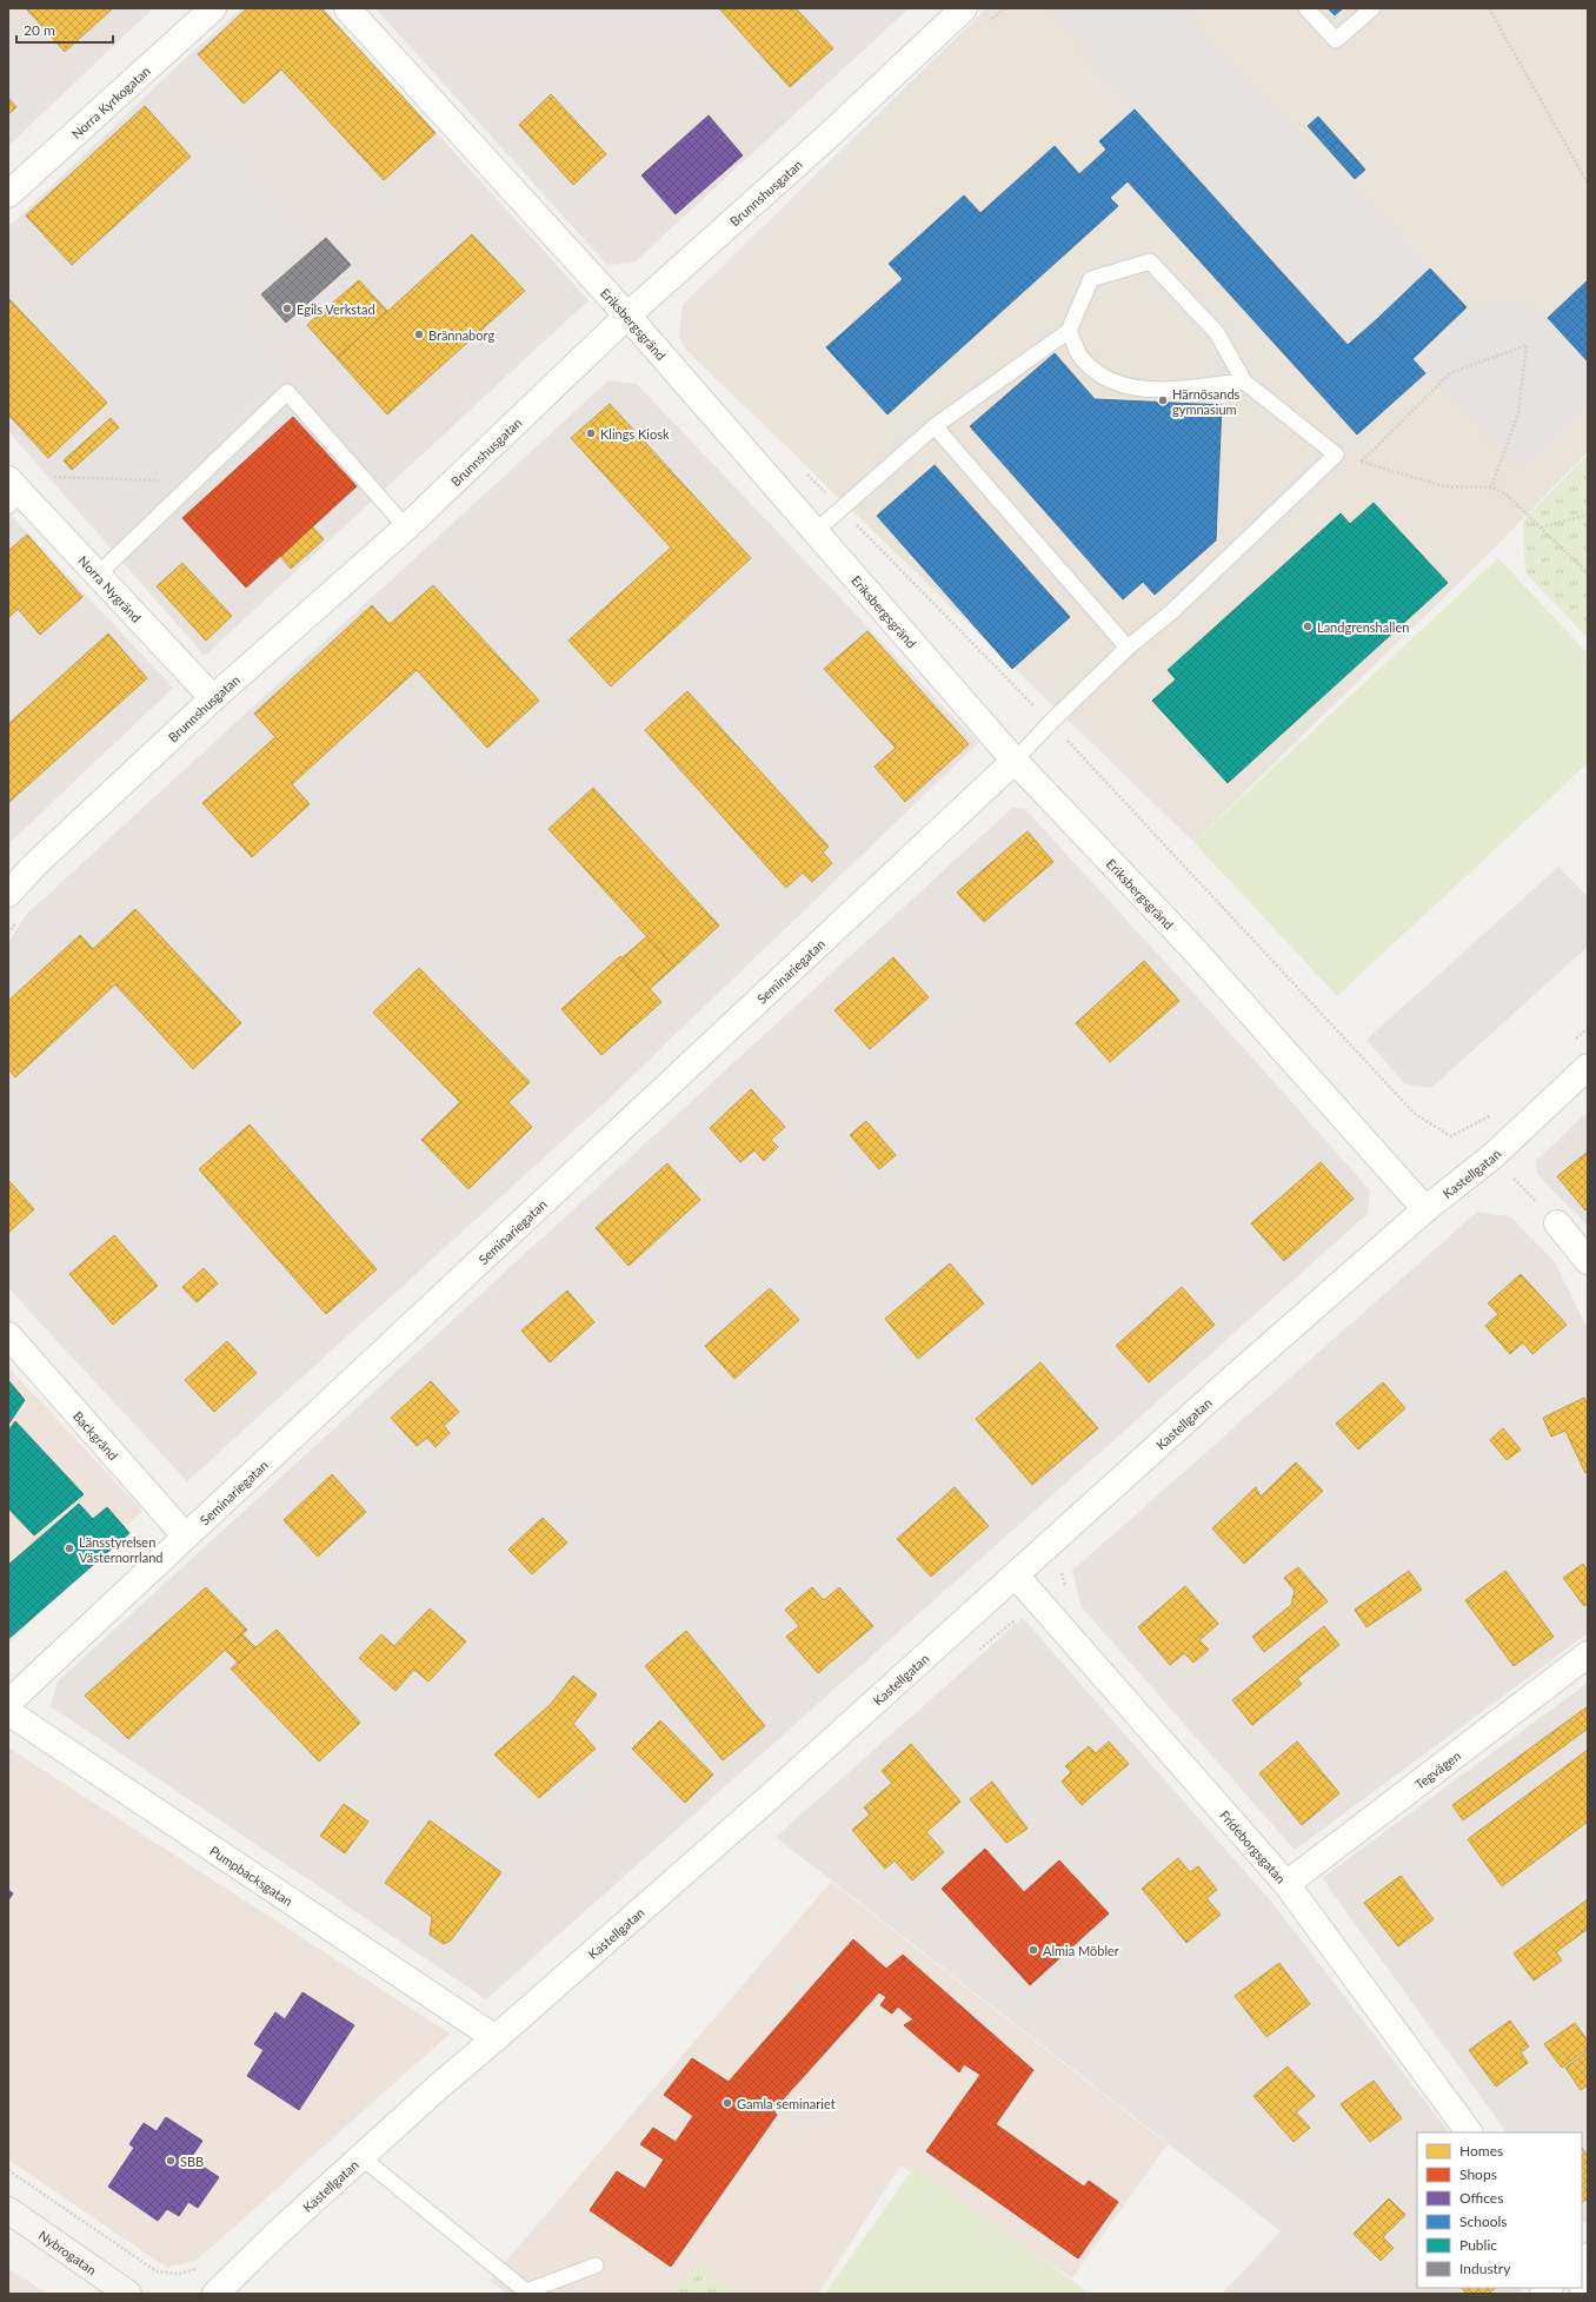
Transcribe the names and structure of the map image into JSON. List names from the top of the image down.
{
  "streets": {
    "main road": ["Nybrogatan"],
    "street": [
      "Norra Kyrkogatan",
      "Brunnshusgatan",
      "Eriksbergsgränd",
      "Norra Nygränd",
      "Seminariegatan",
      "Kastellgatan",
      "Backgränd",
      "Tegvägen",
      "Frideborgsgatan",
      "Pumpbacksgatan"
    ]
  },
  "crossings": [
    ["Brunnshusgatan", "Eriksbergsgränd"],
    ["Brunnshusgatan", "Norra Nygränd"],
    ["Eriksbergsgränd", "Seminariegatan"],
    ["Eriksbergsgränd", "Kastellgatan"],
    ["Seminariegatan", "Backgränd"],
    ["Kastellgatan", "Frideborgsgatan"],
    ["Kastellgatan", "Pumpbacksgatan"],
    ["Tegvägen", "Frideborgsgatan"]
  ],
  "places": [
    "Egils Verkstad",
    "Brännaborg",
    "Härnösands gymnasium",
    "Klings Kiosk",
    "Landgrenshallen",
    "Länsstyrelsen Västernorrland",
    "Almia Möbler",
    "Gamla seminariet",
    "SBB"
  ],
  "legend": [
    "Homes",
    "Shops",
    "Offices",
    "Schools",
    "Public",
    "Industry"
  ],
  "scale_bar": "20 m"
}
